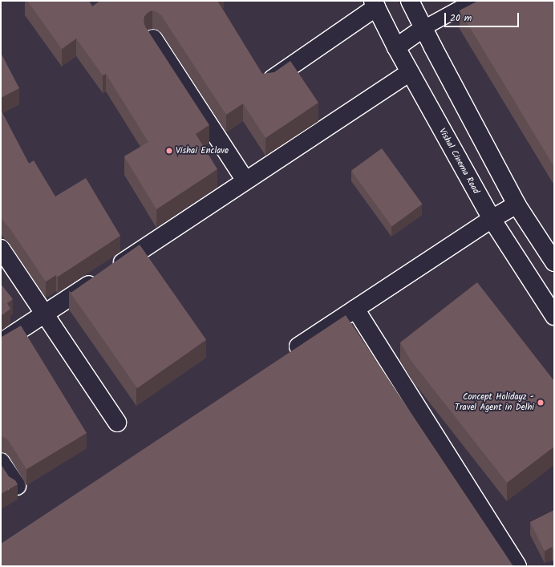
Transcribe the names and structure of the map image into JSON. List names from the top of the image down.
{
  "streets": {
    "street": ["Vishal Cinema Road"]
  },
  "places": ["Vishai Enclave", "Concept Holidayz - Travel Agent in Delhi"],
  "scale_bar": "20 m"
}
